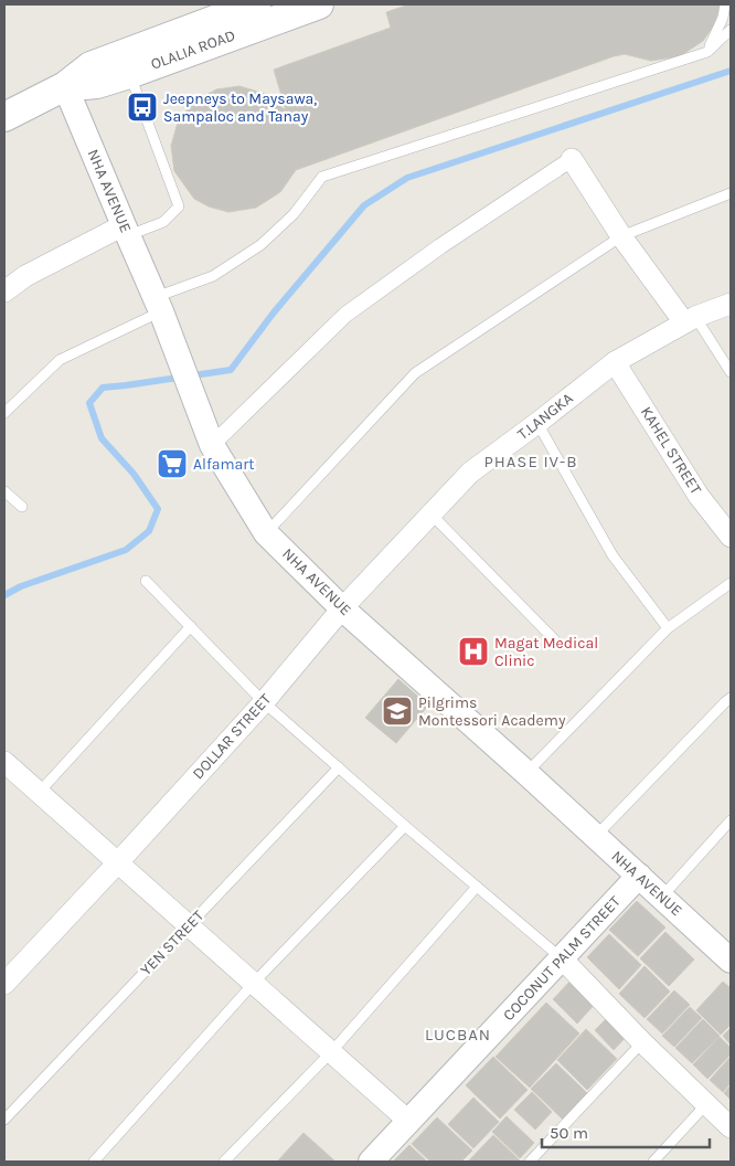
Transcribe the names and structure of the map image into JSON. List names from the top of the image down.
{
  "streets": {
    "main road": ["OLALIA ROAD"],
    "street": [
      "NHA AVENUE",
      "T.LANGKA",
      "KAHEL STREET",
      "DOLLAR STREET",
      "COCONUT PALM STREET"
    ],
    "lane": ["YEN STREET"]
  },
  "crossings": [
    ["OLALIA ROAD", "NHA AVENUE"],
    ["NHA AVENUE", "T.LANGKA"],
    ["NHA AVENUE", "DOLLAR STREET"],
    ["NHA AVENUE", "COCONUT PALM STREET"],
    ["T.LANGKA", "KAHEL STREET"],
    ["T.LANGKA", "DOLLAR STREET"]
  ],
  "districts": ["PHASE IV-B", "LUCBAN"],
  "places": {
    "bus stop": ["Jeepneys to Maysawa, Sampaloc and Tanay"],
    "supermarket": ["Alfamart"],
    "hospital": ["Magat Medical Clinic"],
    "school or university": ["Pilgrims Montessori Academy"]
  },
  "scale_bar": "50 m"
}
